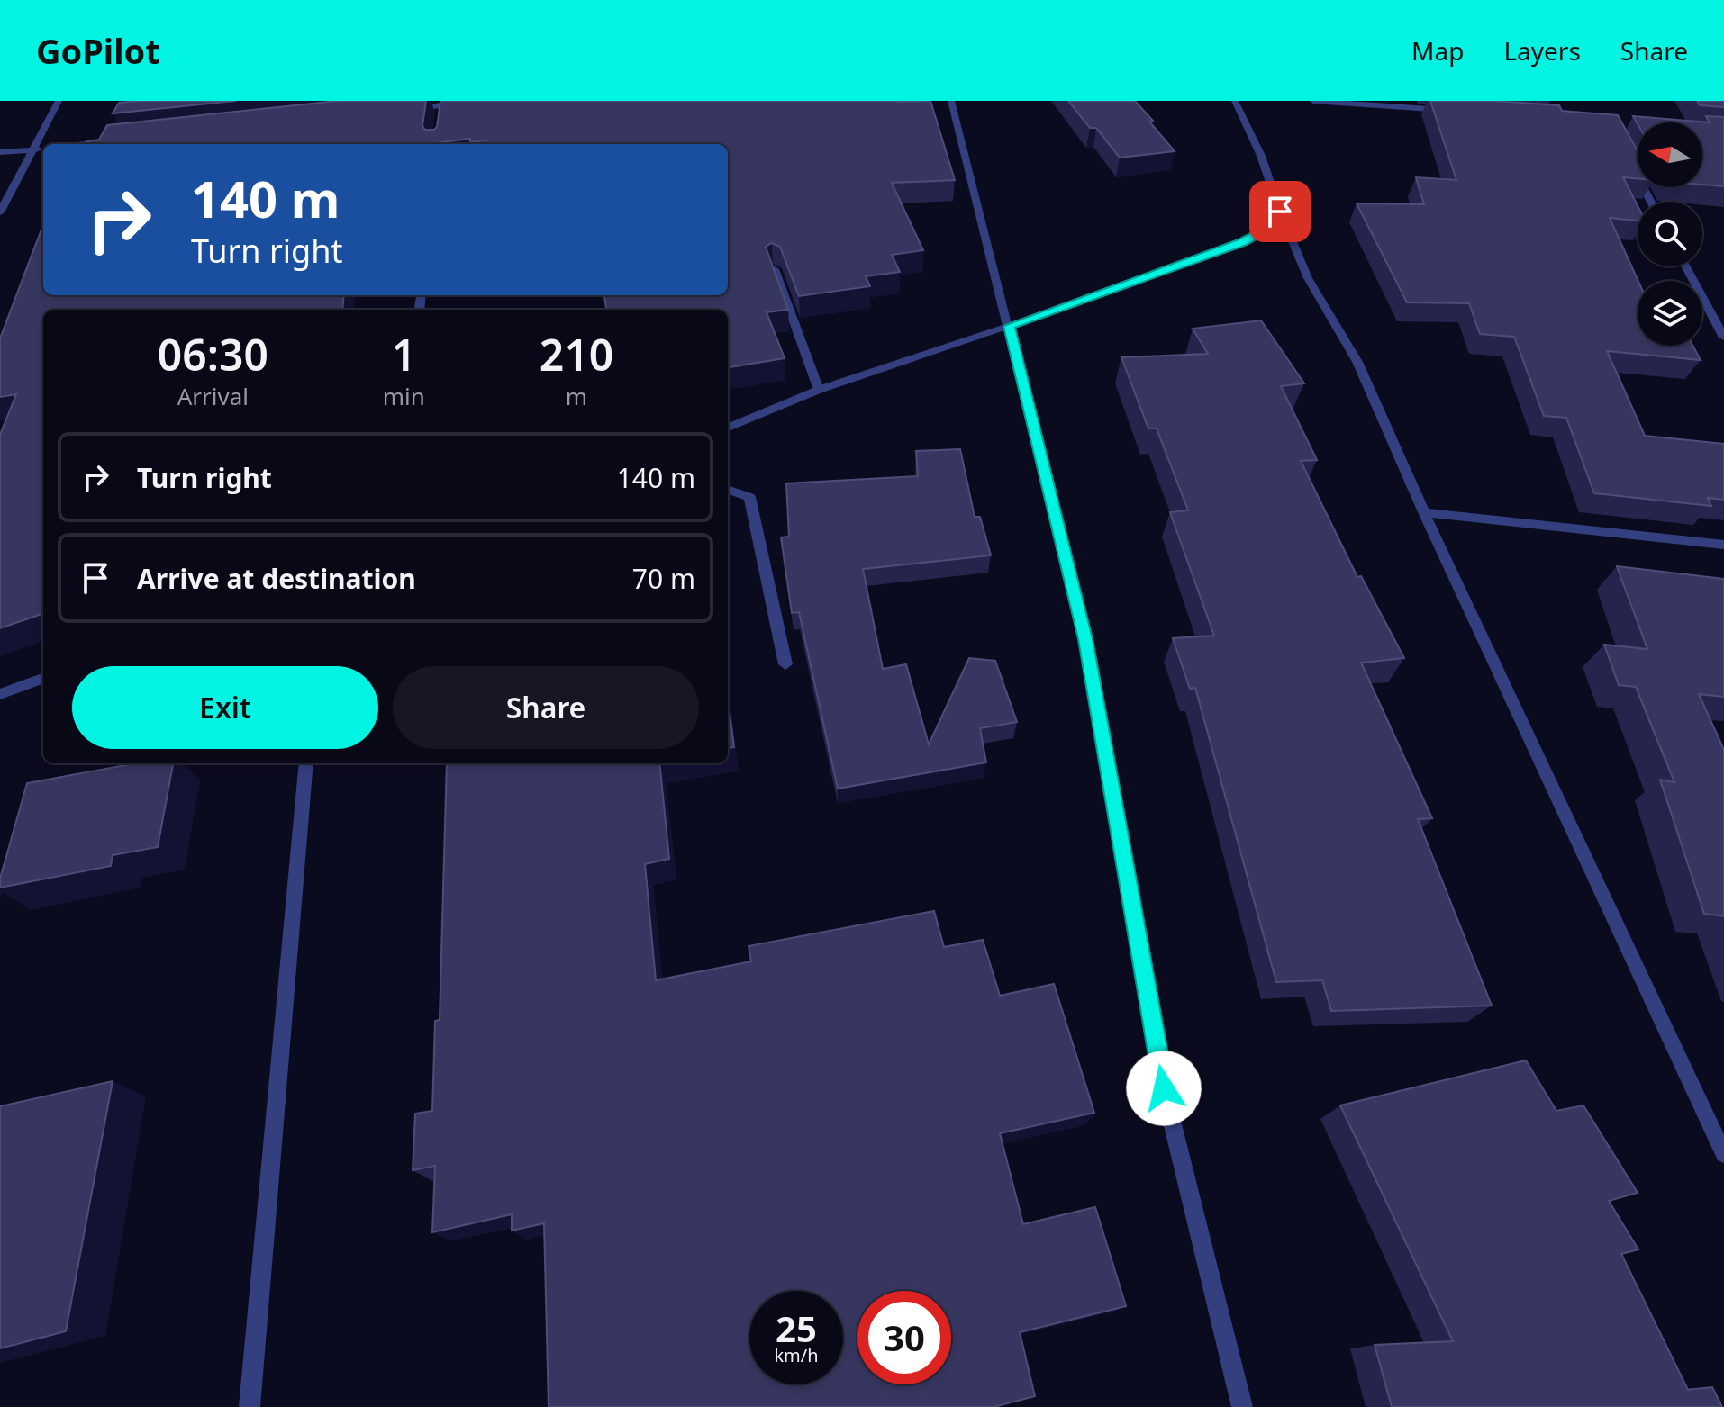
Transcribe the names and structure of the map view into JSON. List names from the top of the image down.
{
  "north": "left",
  "page": {
    "header": "GoPilot",
    "nav": ["Map", "Layers", "Share"],
    "turn": ["140 m", "Turn right"],
    "eta": [
      "06:30",
      "Arrival",
      "1",
      "min",
      "210",
      "m"
    ],
    "list": [
      {
        "name": "Turn right",
        "value": "140 m"
      },
      {
        "name": "Arrive at destination",
        "value": "70 m"
      }
    ],
    "buttons": ["Exit", "Share"],
    "speed": "25 km/h",
    "limit": "30"
  }
}
